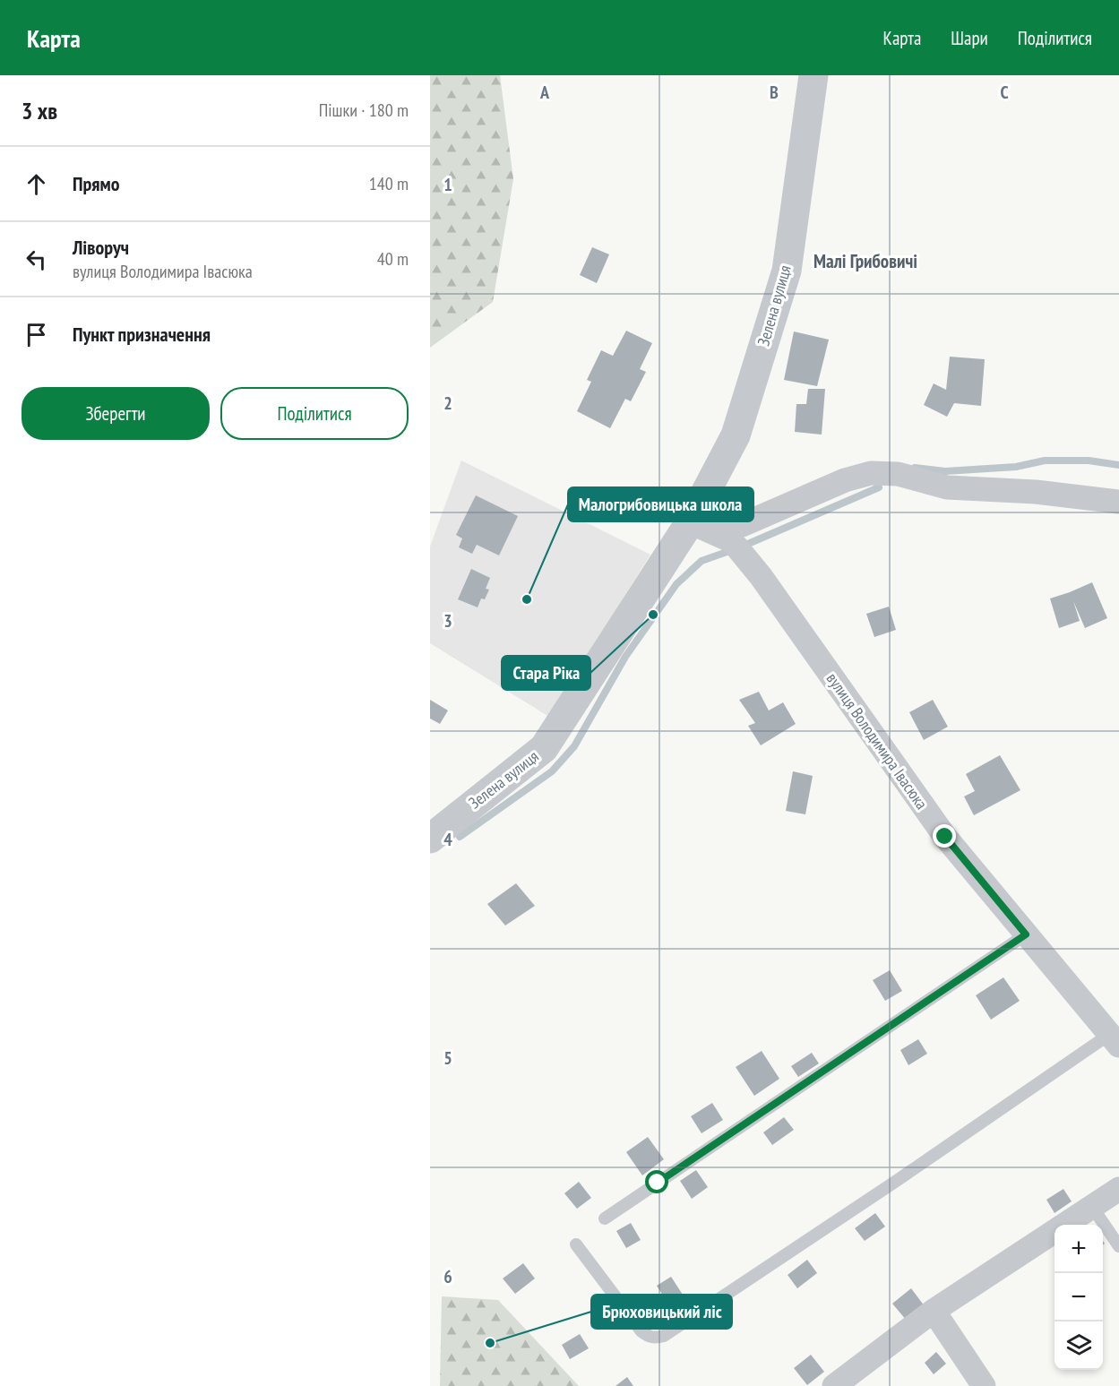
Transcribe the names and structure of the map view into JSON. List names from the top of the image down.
{
  "streets": {
    "street": ["Зелена вулиця", "вулиця Володимира Івасюка"]
  },
  "crossings": [
    ["Зелена вулиця", "вулиця Володимира Івасюка"]
  ],
  "districts": ["Малі Грибовичі"],
  "places": ["Малогрибовицька школа", "Стара Ріка", "Брюховицький ліс"],
  "page": {
    "header": "Карта",
    "nav": ["Карта", "Шари", "Поділитися"],
    "heading": ["3 хв", "Пішки · 180 m"],
    "list": [
      ["Прямо", "140 m"],
      ["Ліворуч", "вулиця Володимира Івасюка", "40 m"],
      "Пункт призначення"
    ],
    "buttons": ["Зберегти", "Поділитися"],
    "map_buttons": ["+", "−"]
  },
  "grid": {
    "columns": ["A", "B", "C"],
    "rows": [
      "1",
      "2",
      "3",
      "4",
      "5",
      "6"
    ]
  }
}
